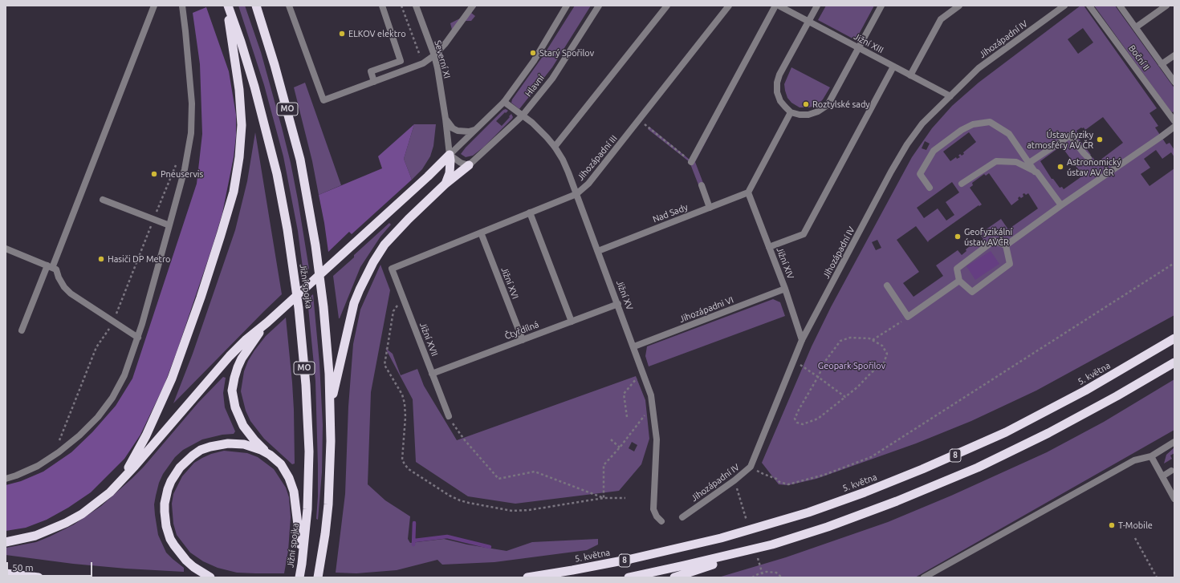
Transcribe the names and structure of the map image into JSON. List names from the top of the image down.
{
  "streets": {
    "highway": [
      "MO",
      "Jižní spojka",
      "5. května",
      "8"
    ],
    "street": [
      "Jihozápadní IV",
      "Jižní XIII",
      "Boční II",
      "Severní XI",
      "Hlavní",
      "Jihozápadní III",
      "Nad Sady",
      "Jižní XIV",
      "Jižní XVI",
      "Jižní XV",
      "Jihozápadni VI",
      "Čtyřdílná",
      "Jižní XVII"
    ]
  },
  "crossings": [
    ["Jihozápadní IV", "Jižní XIII"],
    ["Jihozápadní IV", "Jižní XIV"],
    ["Severní XI", "Hlavní"],
    ["Hlavní", "Jižní XV"],
    ["Jihozápadní III", "Jižní XVI"],
    ["Jihozápadní III", "Jižní XV"],
    ["Jihozápadní III", "Jižní XVII"],
    ["Nad Sady", "Jižní XIV"],
    ["Nad Sady", "Jižní XV"],
    ["Jižní XIV", "Jihozápadni VI"],
    ["Jižní XVI", "Čtyřdílná"],
    ["Jižní XV", "Jihozápadni VI"],
    ["Jižní XV", "Čtyřdílná"],
    ["Čtyřdílná", "Jižní XVII"]
  ],
  "parks": ["Geopark Spořilov"],
  "places": [
    "ELKOV elektro",
    "Starý Spořilov",
    "Roztylské sady",
    "Ústav fyziky atmosféry AV ČR",
    "Astronomický ústav AV ČR",
    "Pneuservis",
    "Geofyzikální ústav AVČR",
    "Hasiči DP Metro",
    "T-Mobile"
  ],
  "scale_bar": "50 m"
}
